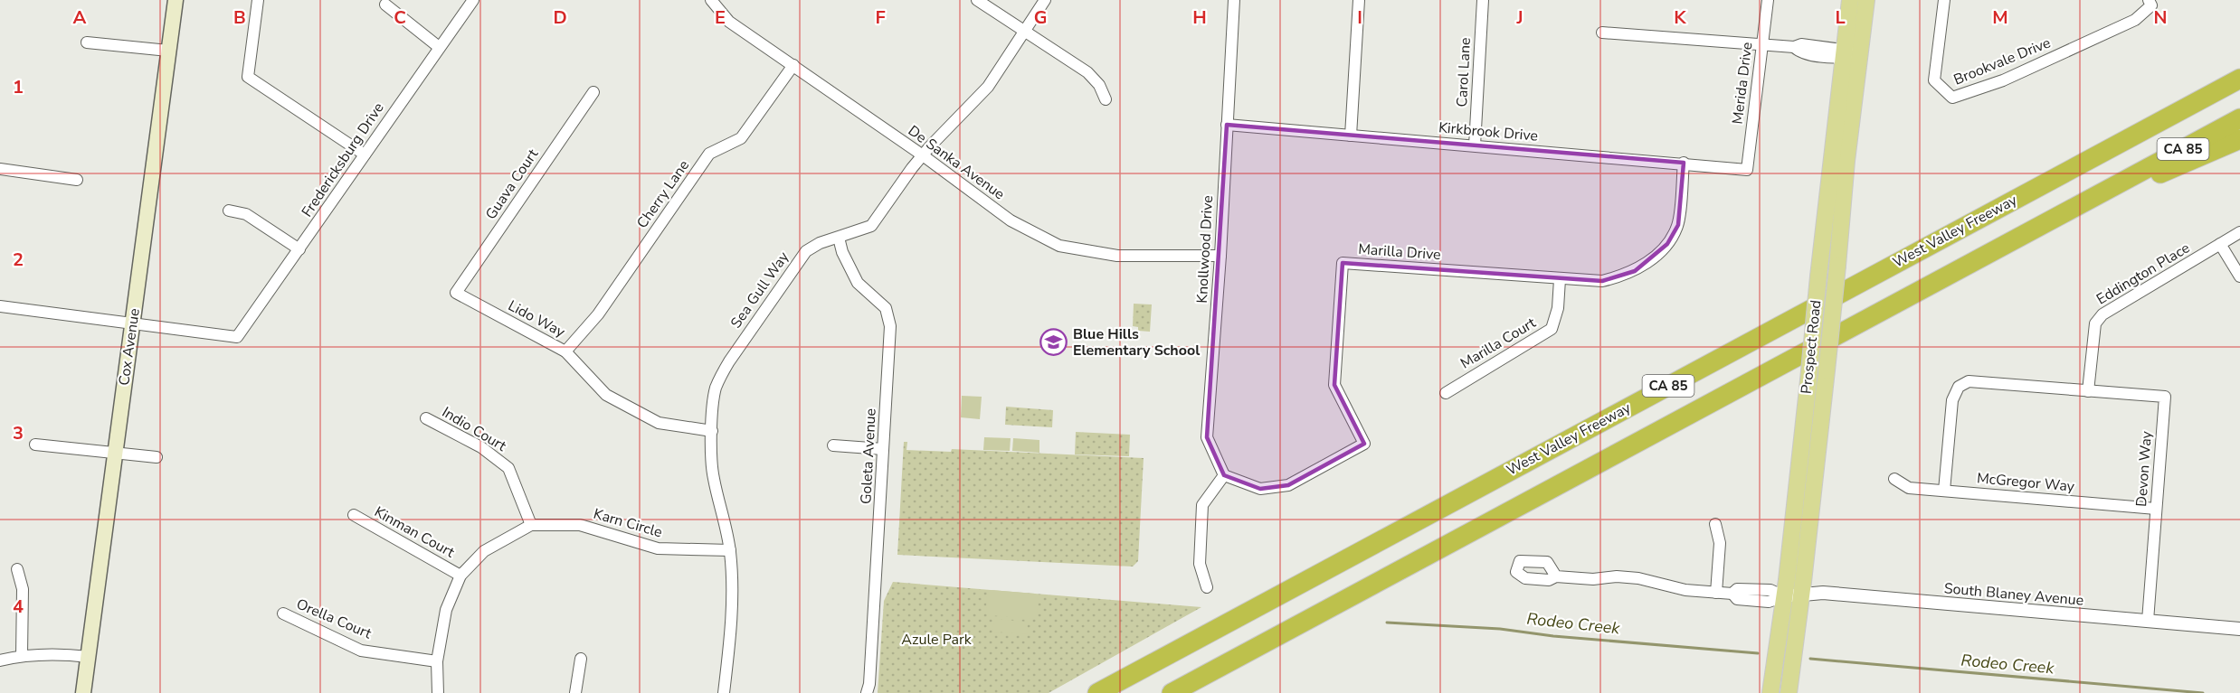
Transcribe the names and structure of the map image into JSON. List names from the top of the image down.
{
  "streets": {
    "highway": ["CA 85", "West Valley Freeway"],
    "main road": ["Cox Avenue", "Prospect Road"],
    "street": [
      "Brookvale Drive",
      "Carol Lane",
      "Merida Drive",
      "Kirkbrook Drive",
      "Fredericksburg Drive",
      "De Sanka Avenue",
      "Guava Court",
      "Cherry Lane",
      "Knollwood Drive",
      "Marilla Drive",
      "Eddington Place",
      "Sea Gull Way",
      "Lido Way",
      "Marilla Court",
      "Indio Court",
      "Goleta Avenue",
      "Devon Way",
      "McGregor Way",
      "Karn Circle",
      "Kinman Court",
      "South Blaney Avenue",
      "Orella Court"
    ]
  },
  "crossings": [
    ["Carol Lane", "Kirkbrook Drive"],
    ["Merida Drive", "Kirkbrook Drive"],
    ["Kirkbrook Drive", "Knollwood Drive"],
    ["Kirkbrook Drive", "Marilla Drive"],
    ["Fredericksburg Drive", "Cox Avenue"],
    ["De Sanka Avenue", "Cherry Lane"],
    ["De Sanka Avenue", "Knollwood Drive"],
    ["De Sanka Avenue", "Sea Gull Way"],
    ["Guava Court", "Lido Way"],
    ["Cherry Lane", "Lido Way"],
    ["Knollwood Drive", "Marilla Drive"],
    ["Marilla Drive", "Marilla Court"],
    ["Eddington Place", "Devon Way"],
    ["Sea Gull Way", "Lido Way"],
    ["Sea Gull Way", "Goleta Avenue"],
    ["Sea Gull Way", "Karn Circle"],
    ["Prospect Road", "South Blaney Avenue"],
    ["Indio Court", "Karn Circle"],
    ["Devon Way", "McGregor Way"],
    ["Devon Way", "South Blaney Avenue"],
    ["Karn Circle", "Kinman Court"],
    ["Karn Circle", "Orella Court"]
  ],
  "water": ["Rodeo Creek"],
  "parks": ["Azule Park"],
  "places": {
    "school or university": ["Blue Hills Elementary School"]
  },
  "grid": {
    "columns": [
      "A",
      "B",
      "C",
      "D",
      "E",
      "F",
      "G",
      "H",
      "I",
      "J",
      "K",
      "L",
      "M",
      "N"
    ],
    "rows": [
      "1",
      "2",
      "3",
      "4"
    ]
  }
}
